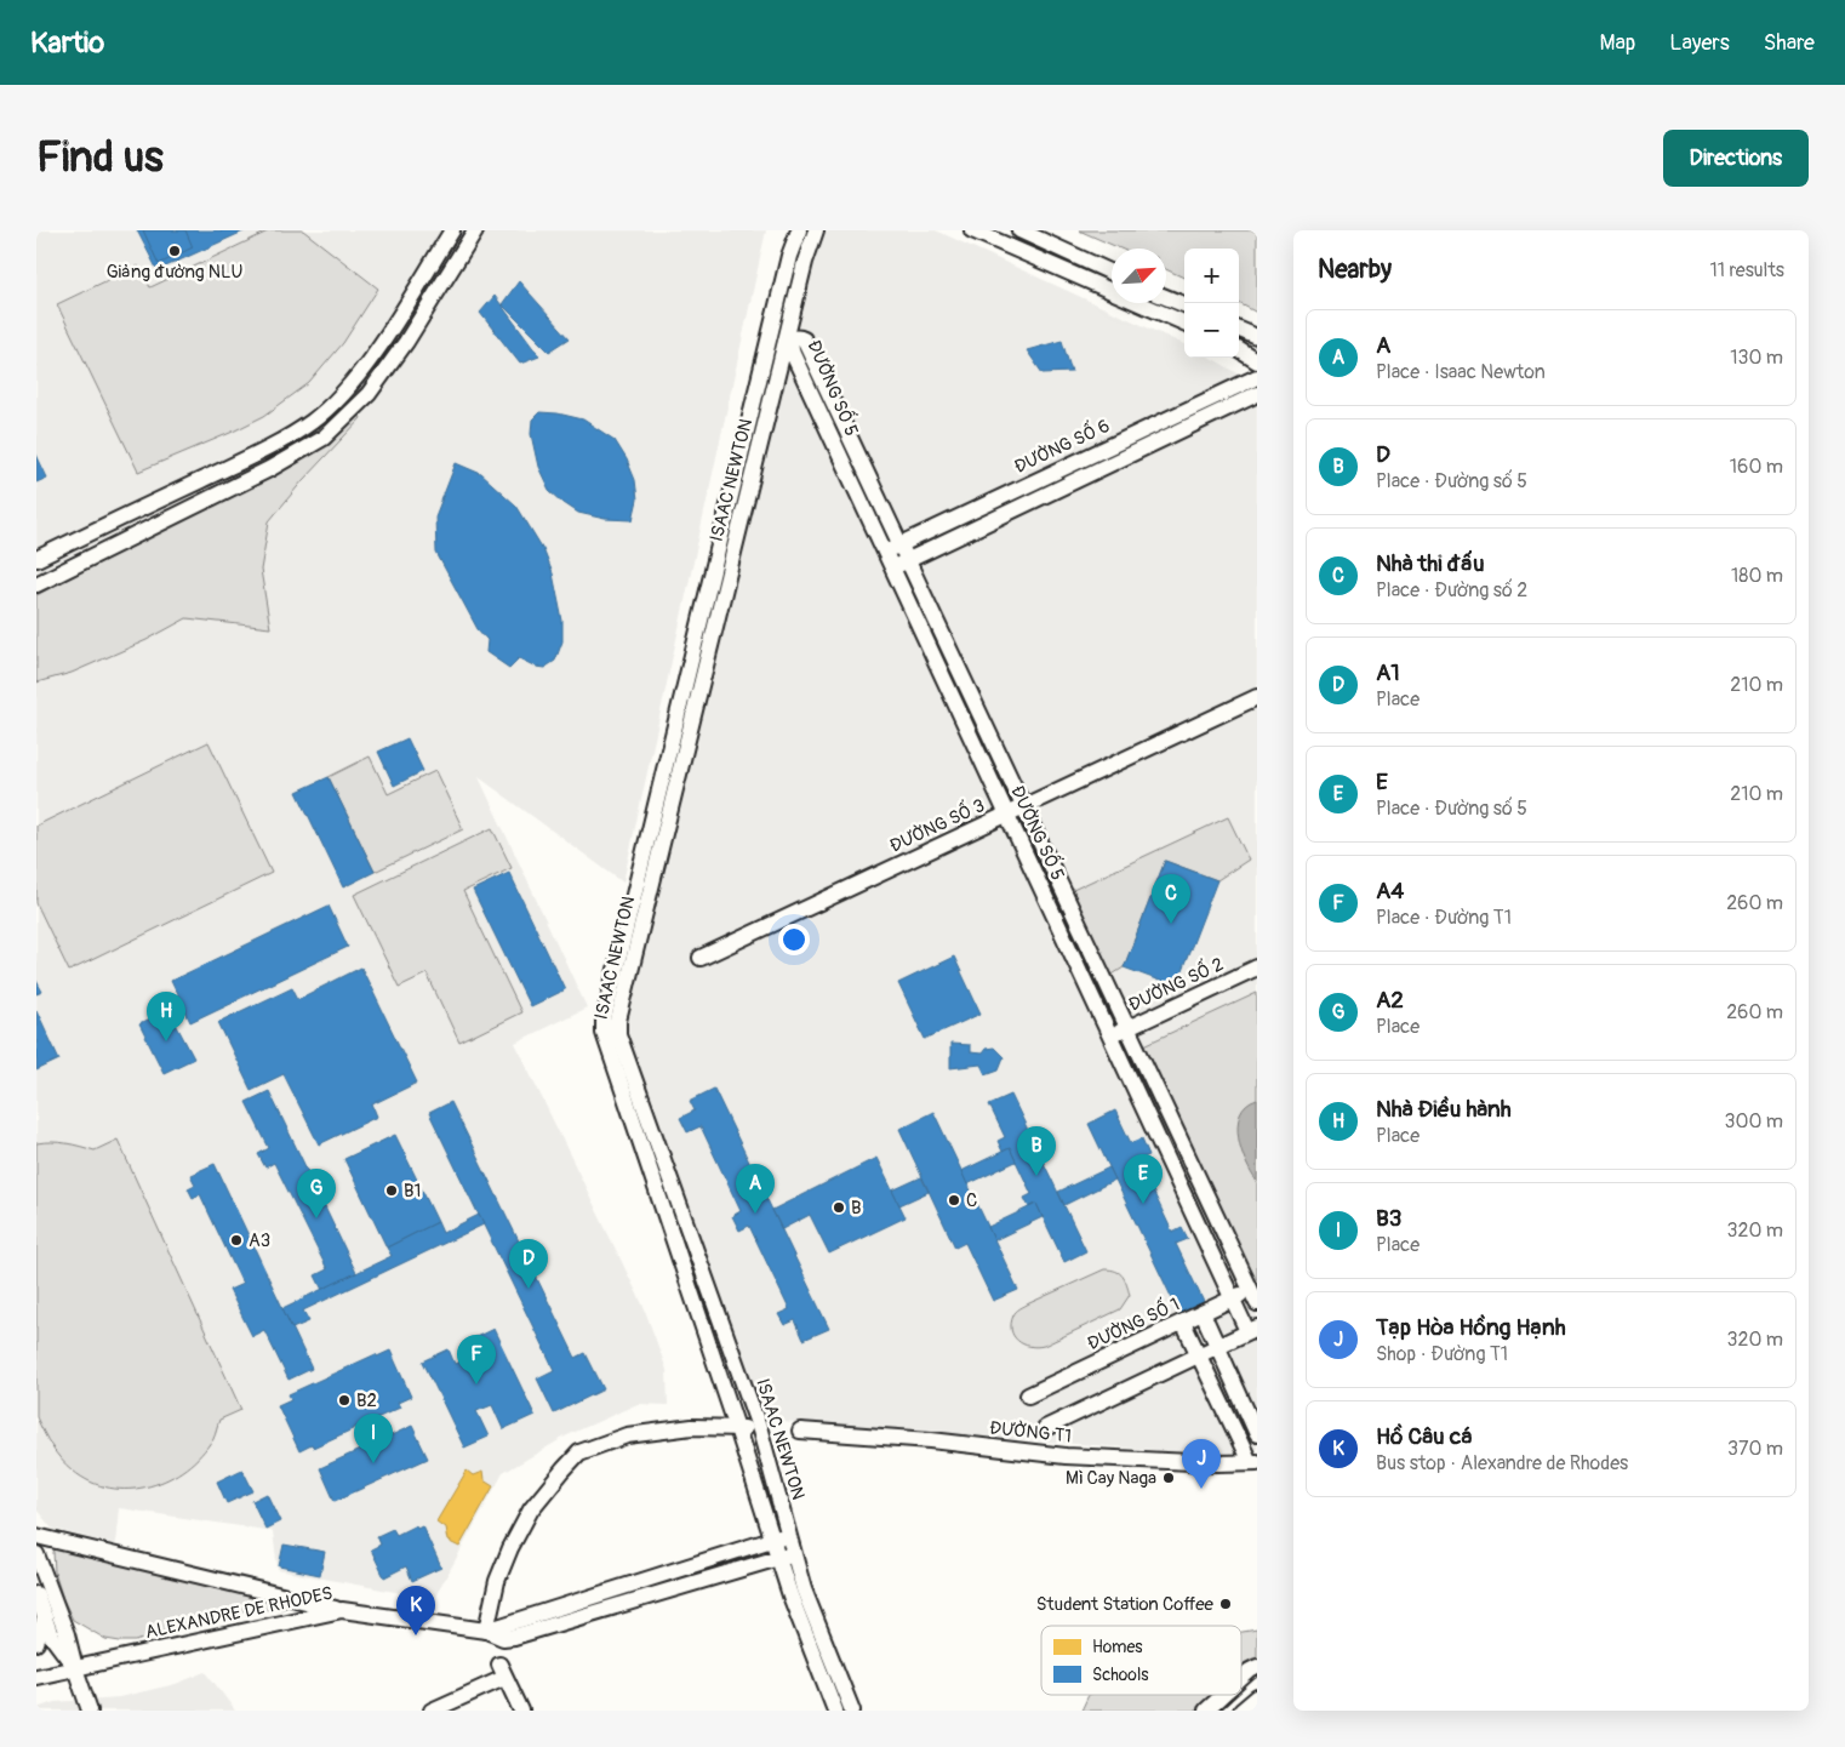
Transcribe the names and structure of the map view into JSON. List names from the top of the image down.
{
  "streets": {
    "street": [
      "ĐƯỜNG SỐ 5",
      "ĐƯỜNG SỐ 6",
      "ISAAC NEWTON",
      "ĐƯỜNG SỐ 3",
      "ĐƯỜNG SỐ 2",
      "ĐƯỜNG SỐ 1",
      "ĐƯỜNG T1",
      "ALEXANDRE DE RHODES"
    ]
  },
  "crossings": [
    ["ĐƯỜNG SỐ 5", "ĐƯỜNG SỐ 6"],
    ["ĐƯỜNG SỐ 5", "ĐƯỜNG SỐ 3"],
    ["ĐƯỜNG SỐ 5", "ĐƯỜNG SỐ 2"],
    ["ĐƯỜNG SỐ 5", "ĐƯỜNG SỐ 1"],
    ["ISAAC NEWTON", "ALEXANDRE DE RHODES"]
  ],
  "places": [
    "Giảng đường NLU",
    "B1",
    "C",
    "B",
    "A3",
    "B2",
    "Mì Cay Naga",
    "Student Station Coffee"
  ],
  "legend": ["Homes", "Schools"],
  "north": "top right",
  "page": {
    "header": "Kartio",
    "nav": ["Map", "Layers", "Share"],
    "buttons": "Directions",
    "title": "Find us",
    "heading": ["Nearby", "11 results"],
    "map_buttons": ["+", "−"],
    "list": [
      {
        "mark": "A",
        "name": "A",
        "note": "Place · Isaac Newton",
        "value": "130 m"
      },
      {
        "mark": "B",
        "name": "D",
        "note": "Place · Đường số 5",
        "value": "160 m"
      },
      {
        "mark": "C",
        "name": "Nhà thi đấu",
        "note": "Place · Đường số 2",
        "value": "180 m"
      },
      {
        "mark": "D",
        "name": "A1",
        "note": "Place",
        "value": "210 m"
      },
      {
        "mark": "E",
        "name": "E",
        "note": "Place · Đường số 5",
        "value": "210 m"
      },
      {
        "mark": "F",
        "name": "A4",
        "note": "Place · Đường T1",
        "value": "260 m"
      },
      {
        "mark": "G",
        "name": "A2",
        "note": "Place",
        "value": "260 m"
      },
      {
        "mark": "H",
        "name": "Nhà Điều hành",
        "note": "Place",
        "value": "300 m"
      },
      {
        "mark": "I",
        "name": "B3",
        "note": "Place",
        "value": "320 m"
      },
      {
        "mark": "J",
        "name": "Tạp Hòa Hồng Hạnh",
        "note": "Shop · Đường T1",
        "value": "320 m"
      },
      {
        "mark": "K",
        "name": "Hồ Câu cá",
        "note": "Bus stop · Alexandre de Rhodes",
        "value": "370 m"
      }
    ],
    "pins": [
      "C",
      "H",
      "B",
      "E",
      "A",
      "G",
      "D",
      "F",
      "I",
      "J",
      "K"
    ]
  }
}
